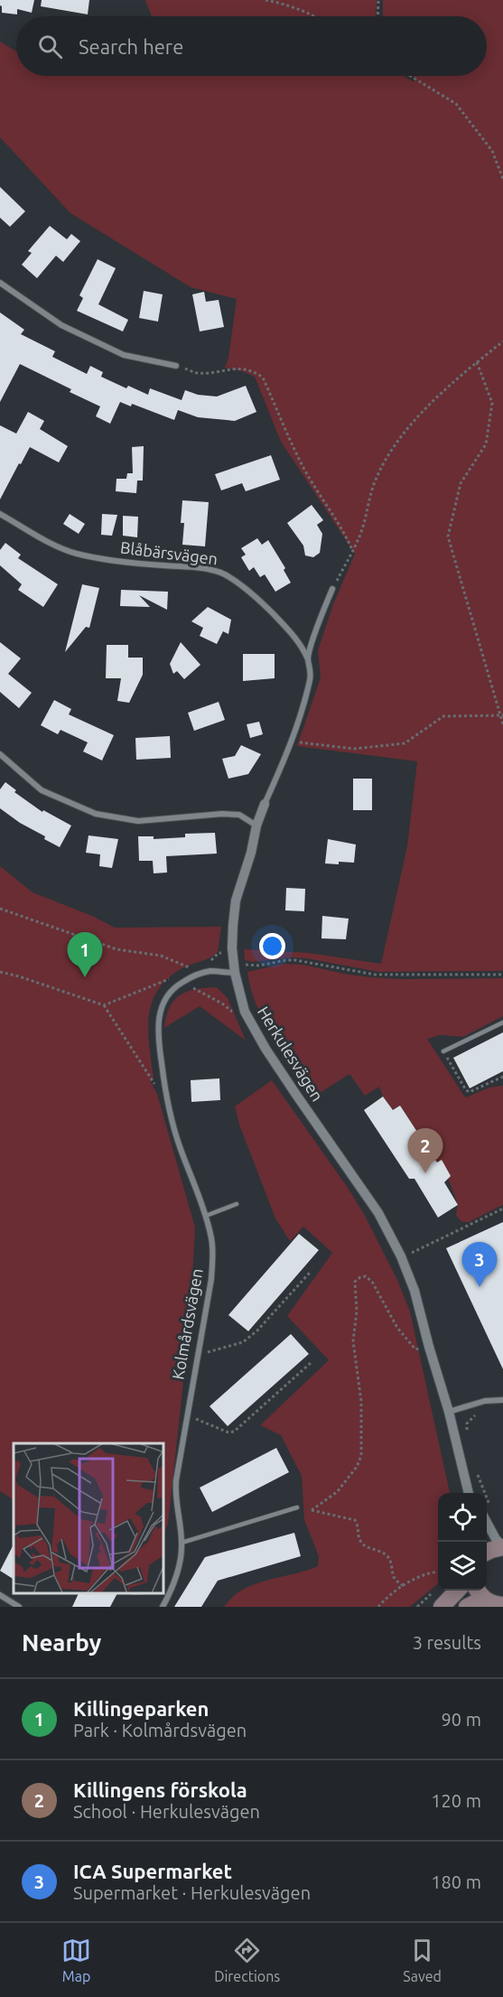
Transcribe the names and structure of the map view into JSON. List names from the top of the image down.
{
  "streets": {
    "street": ["Blåbärsvägen", "Herkulesvägen", "Kolmårdsvägen"]
  },
  "crossings": [
    ["Blåbärsvägen", "Herkulesvägen"],
    ["Herkulesvägen", "Kolmårdsvägen"]
  ],
  "page": {
    "search": "Search here",
    "pins": ["1", "2", "3"],
    "heading": ["Nearby", "3 results"],
    "list": [
      {
        "mark": "1",
        "name": "Killingeparken",
        "note": "Park · Kolmårdsvägen",
        "value": "90 m"
      },
      {
        "mark": "2",
        "name": "Killingens förskola",
        "note": "School · Herkulesvägen",
        "value": "120 m"
      },
      {
        "mark": "3",
        "name": "ICA Supermarket",
        "note": "Supermarket · Herkulesvägen",
        "value": "180 m"
      }
    ],
    "nav": ["Map", "Directions", "Saved"]
  }
}
